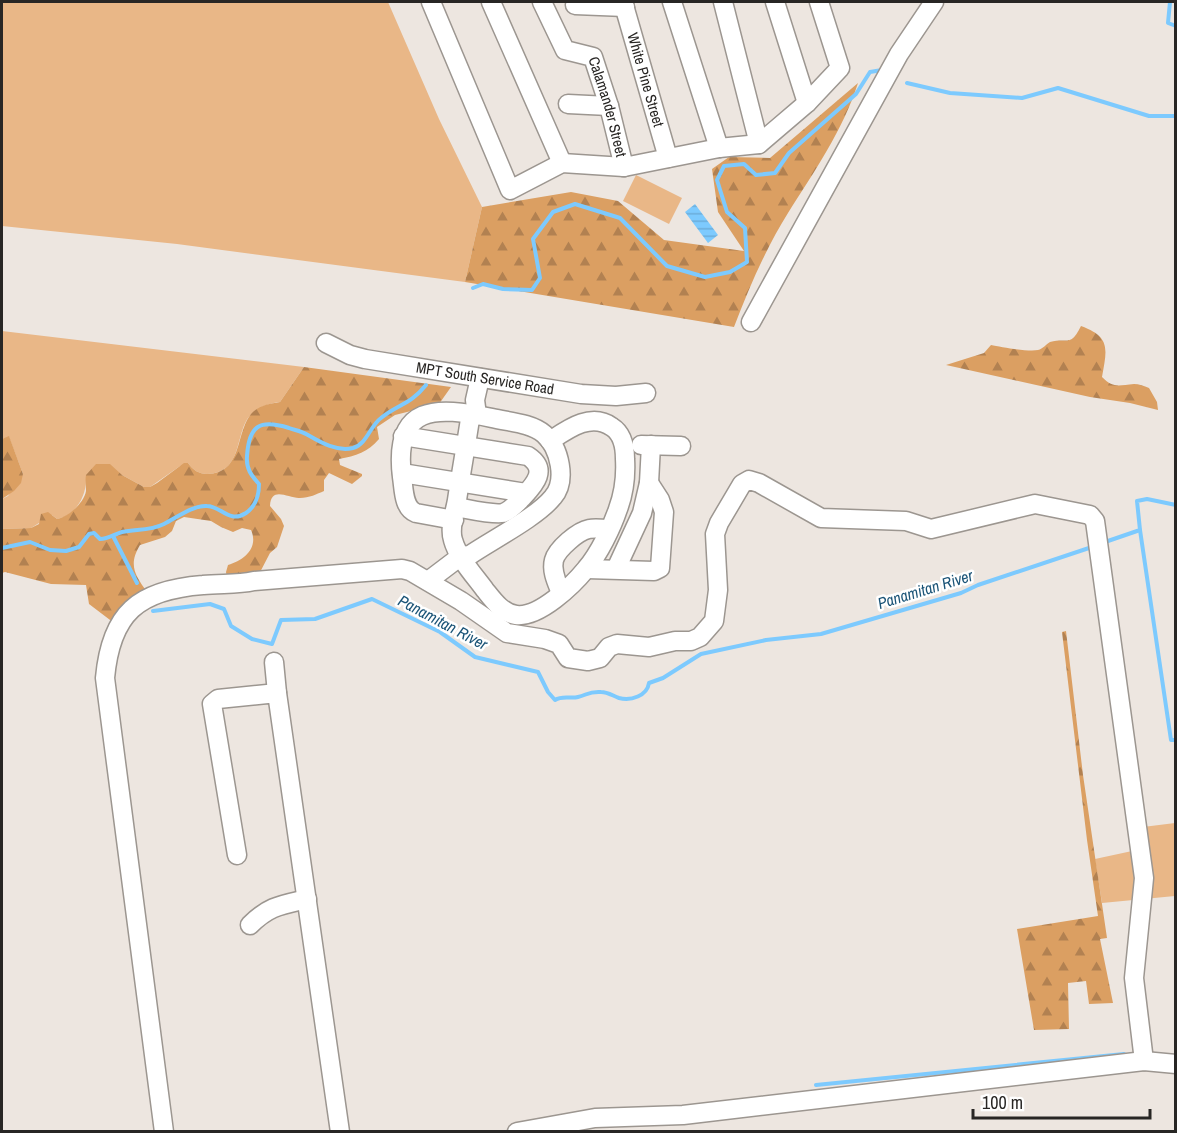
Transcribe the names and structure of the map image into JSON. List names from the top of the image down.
{
  "streets": {
    "street": ["White Pine Street", "Calamander Street", "MPT South Service Road"]
  },
  "water": ["Panamitan River"],
  "scale_bar": "100 m"
}
